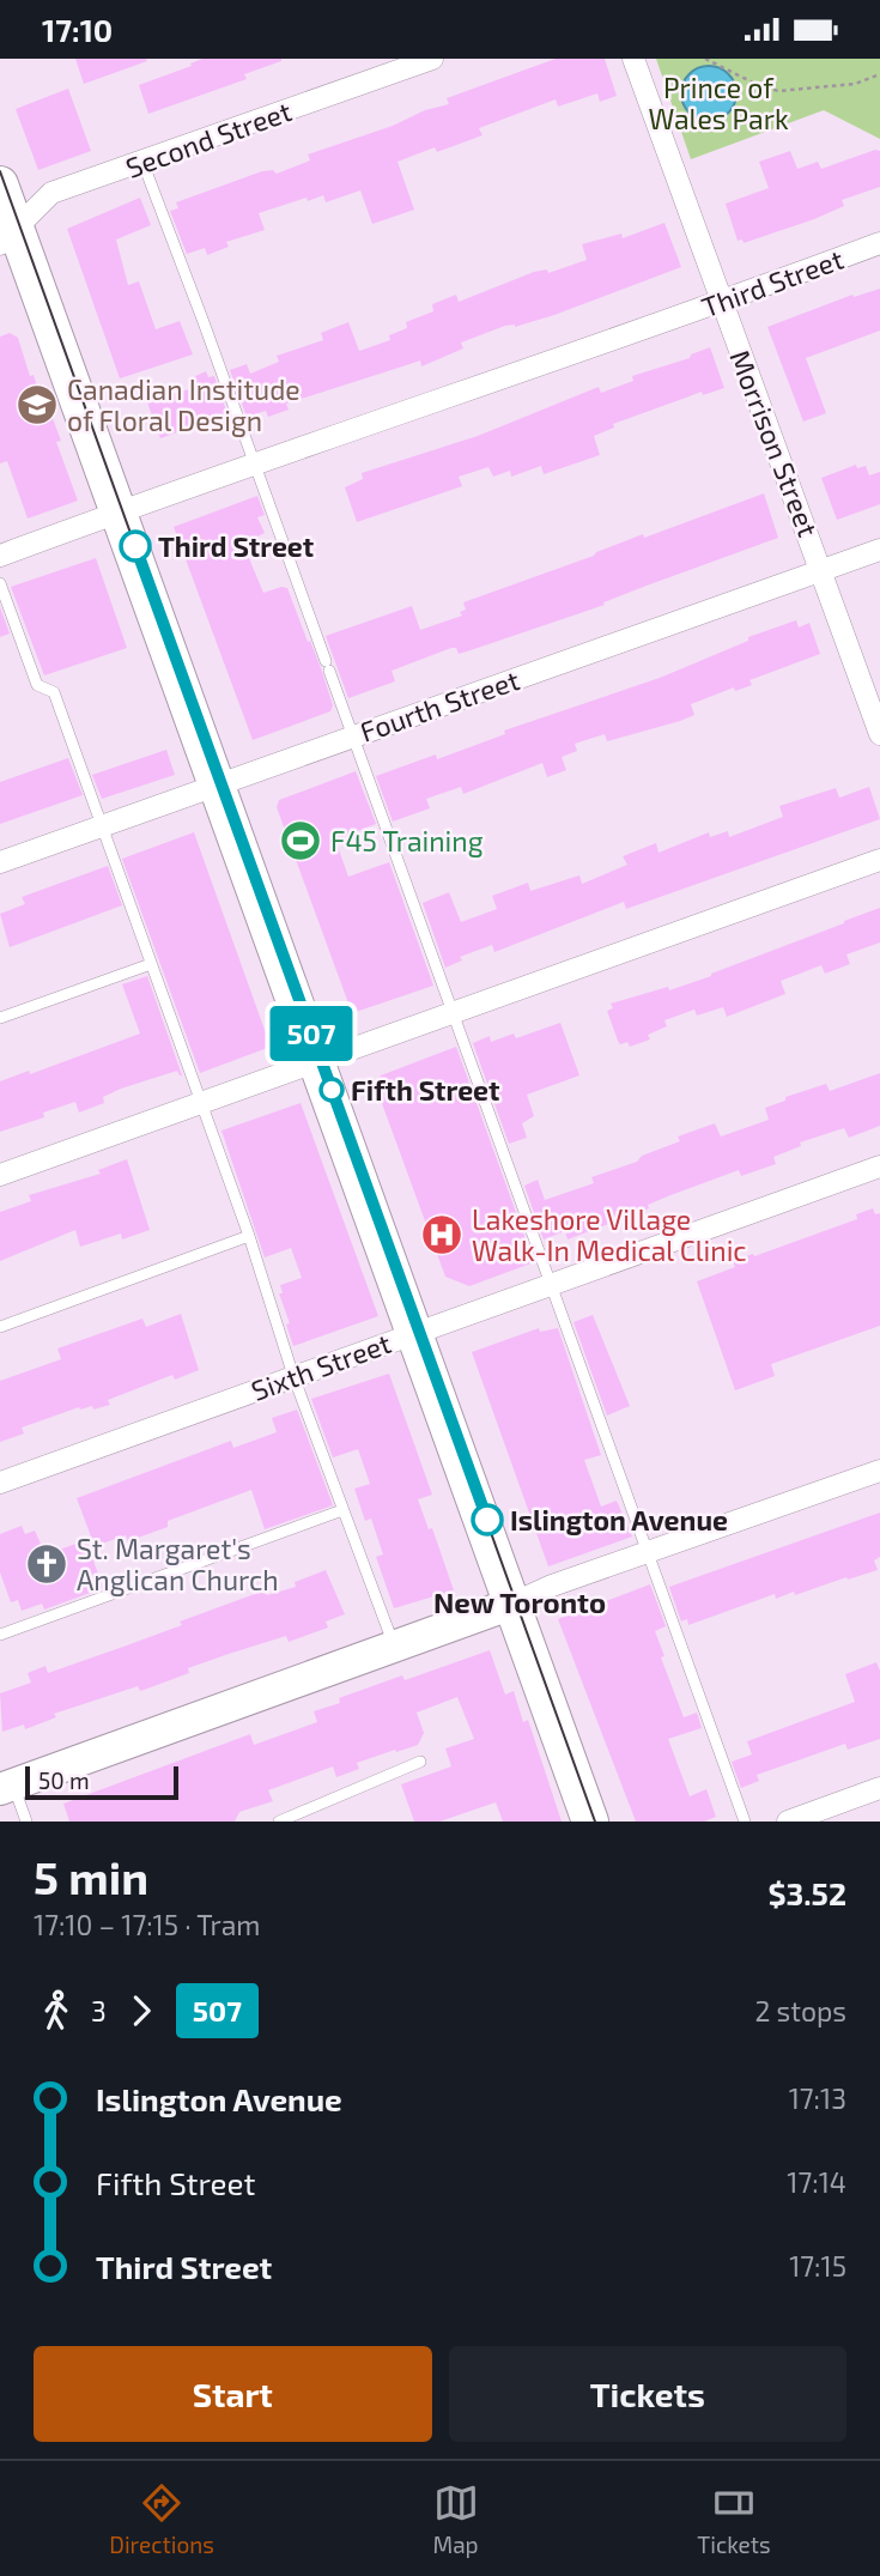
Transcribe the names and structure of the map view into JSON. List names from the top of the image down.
{
  "streets": {
    "street": [
      "Second Street",
      "Third Street",
      "Morrison Street",
      "Fourth Street",
      "Sixth Street"
    ]
  },
  "crossings": [
    ["Third Street", "Morrison Street"],
    ["Morrison Street", "Fourth Street"]
  ],
  "districts": ["New Toronto"],
  "parks": ["Prince of Wales Park"],
  "places": {
    "school or university": ["Canadian Institude of Floral Design"],
    "other": ["Third Street", "Fifth Street", "Islington Avenue"],
    "sports": ["F45 Training"],
    "hospital": ["Lakeshore Village Walk-In Medical Clinic"],
    "church": ["St. Margaret's Anglican Church"]
  },
  "lines": ["tram line 507"],
  "scale_bar": "50 m",
  "page": {
    "status": "17:10",
    "on_map": "507",
    "scale": "50 m",
    "heading": ["5 min", "17:10 – 17:15 · Tram", "$3.52"],
    "legs": ["3", "507", "2 stops"],
    "list": [
      {
        "name": "Islington Avenue",
        "value": "17:13"
      },
      {
        "name": "Fifth Street",
        "value": "17:14"
      },
      {
        "name": "Third Street",
        "value": "17:15"
      }
    ],
    "buttons": ["Start", "Tickets"],
    "tabs": ["Directions", "Map", "Tickets"]
  }
}
